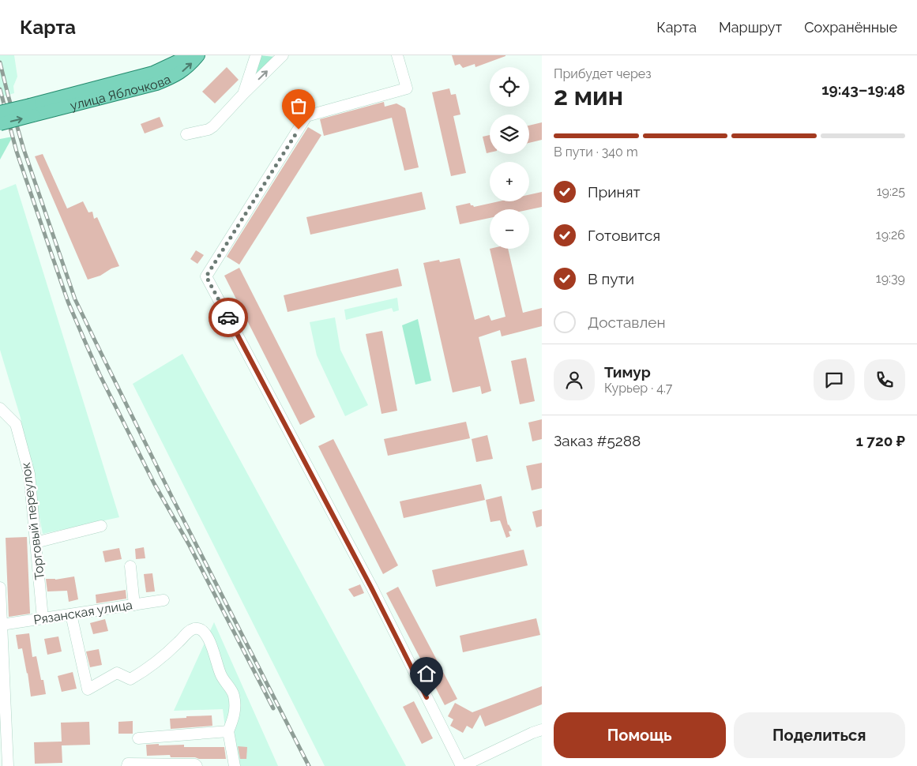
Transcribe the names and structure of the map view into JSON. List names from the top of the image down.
{
  "streets": {
    "main road": ["улица Яблочкова"],
    "street": ["Торговый переулок", "Рязанская улица"]
  },
  "crossings": [
    ["Торговый переулок", "Рязанская улица"]
  ],
  "page": {
    "header": "Карта",
    "nav": ["Карта", "Маршрут", "Сохранённые"],
    "heading": ["2 мин", "Прибудет через", "19:43–19:48"],
    "panel": [
      "Тимур",
      "Курьер · 4.7",
      "Заказ #5288",
      "1 720 ₽"
    ],
    "map_buttons": ["+", "−"],
    "bar": "В пути · 340 m",
    "list": [
      ["Принят", "19:25"],
      ["Готовится", "19:26"],
      ["В пути", "19:39"],
      "Доставлен"
    ],
    "buttons": ["Помощь", "Поделиться"]
  }
}
